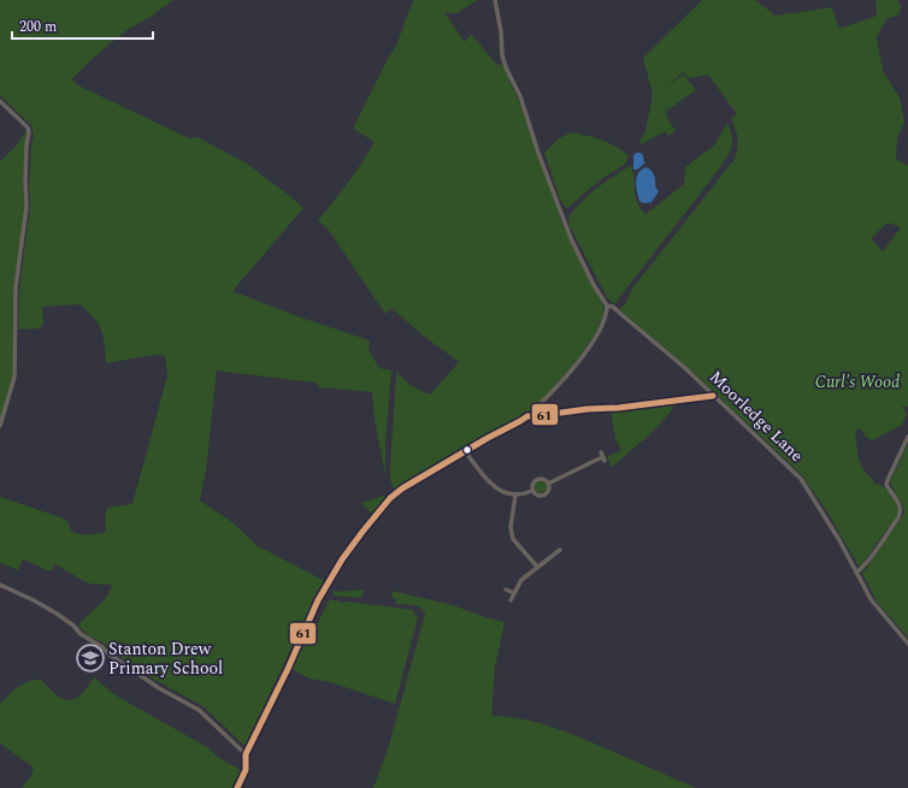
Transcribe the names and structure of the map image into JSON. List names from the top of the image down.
{
  "streets": {
    "street": ["Moorledge Lane"]
  },
  "parks": ["Curl's Wood"],
  "places": {
    "school or university": ["Stanton Drew Primary School"]
  },
  "lines": ["transit line 61"],
  "scale_bar": "200 m"
}
